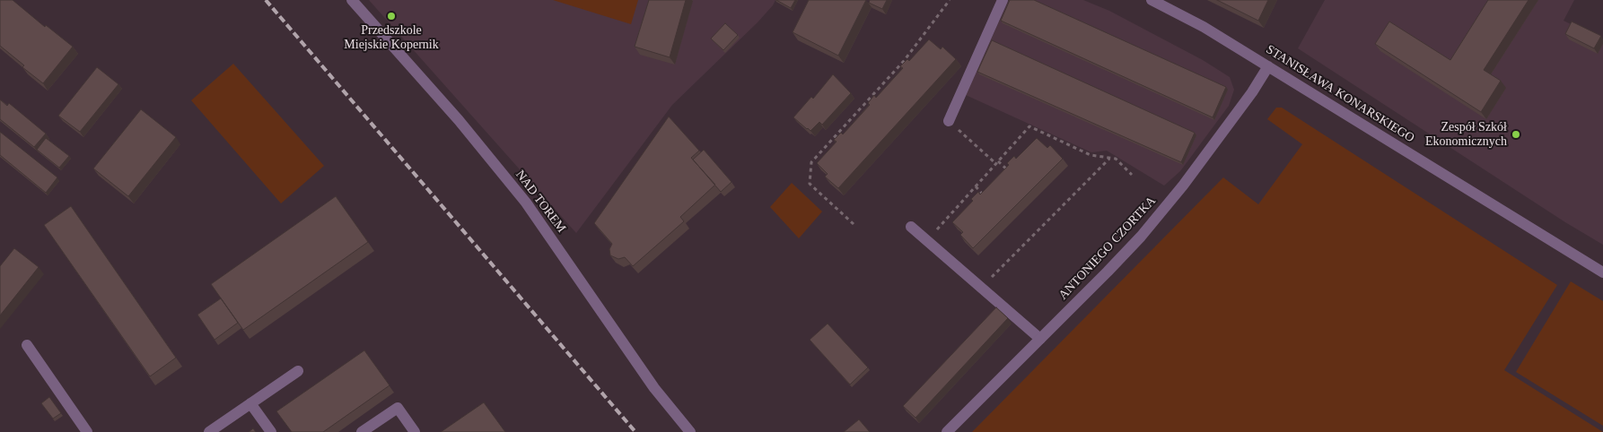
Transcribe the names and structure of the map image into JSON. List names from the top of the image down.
{
  "streets": {
    "street": ["STANISŁAWA KONARSKIEGO", "NAD TOREM", "ANTONIEGO CZORTKA"]
  },
  "crossings": [
    ["STANISŁAWA KONARSKIEGO", "ANTONIEGO CZORTKA"]
  ],
  "places": ["Przedszkole Miejskie Kopernik", "Zespół Szkół Ekonomicznych"]
}
